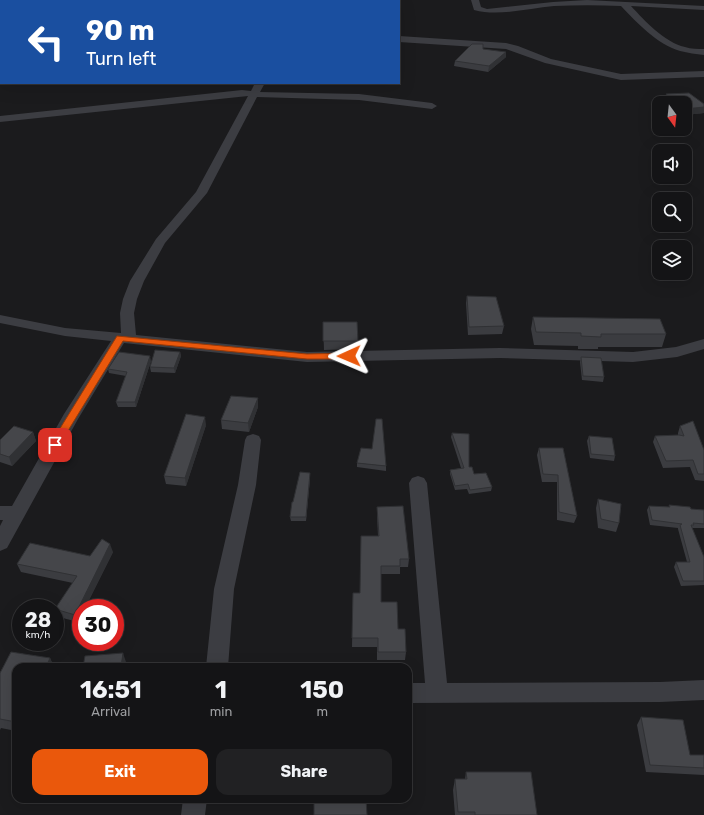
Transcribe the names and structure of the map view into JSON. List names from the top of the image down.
{
  "north": "bottom",
  "page": {
    "turn": ["90 m", "Turn left"],
    "speed": "28 km/h",
    "limit": "30",
    "eta": [
      "16:51",
      "Arrival",
      "1",
      "min",
      "150",
      "m"
    ],
    "buttons": ["Exit", "Share"]
  }
}
